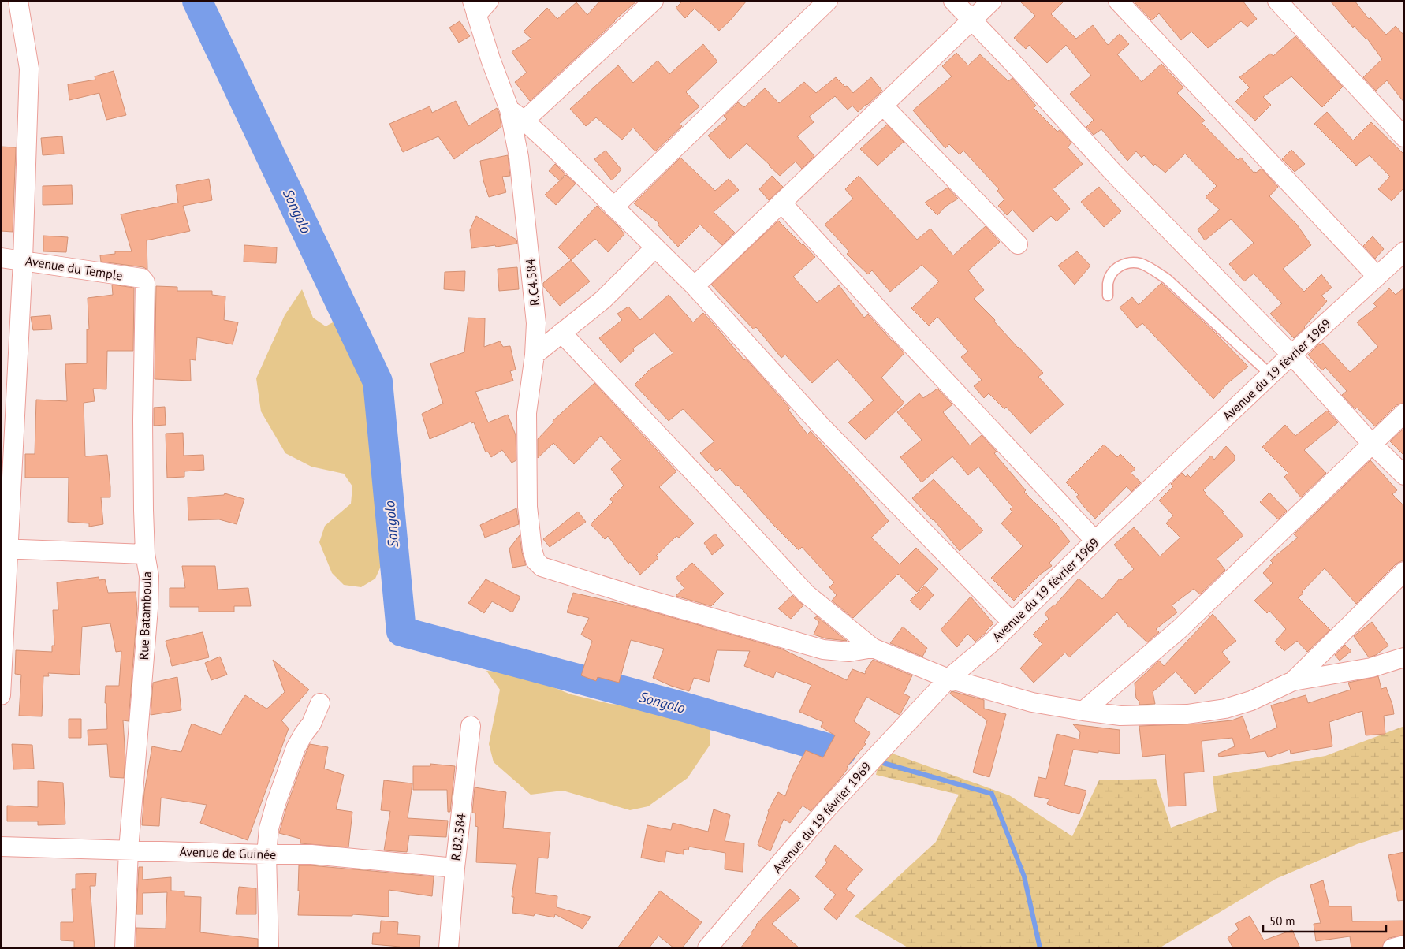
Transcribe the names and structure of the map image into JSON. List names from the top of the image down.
{
  "streets": {
    "street": [
      "Avenue du Temple",
      "R.C4.584",
      "Avenue du 19 février 1969",
      "Rue Batamboula",
      "R.B2.584",
      "Avenue de Guinée"
    ]
  },
  "crossings": [
    ["Avenue du Temple", "Rue Batamboula"],
    ["Rue Batamboula", "Avenue de Guinée"],
    ["R.B2.584", "Avenue de Guinée"]
  ],
  "water": ["Songolo"],
  "scale_bar": "50 m"
}
